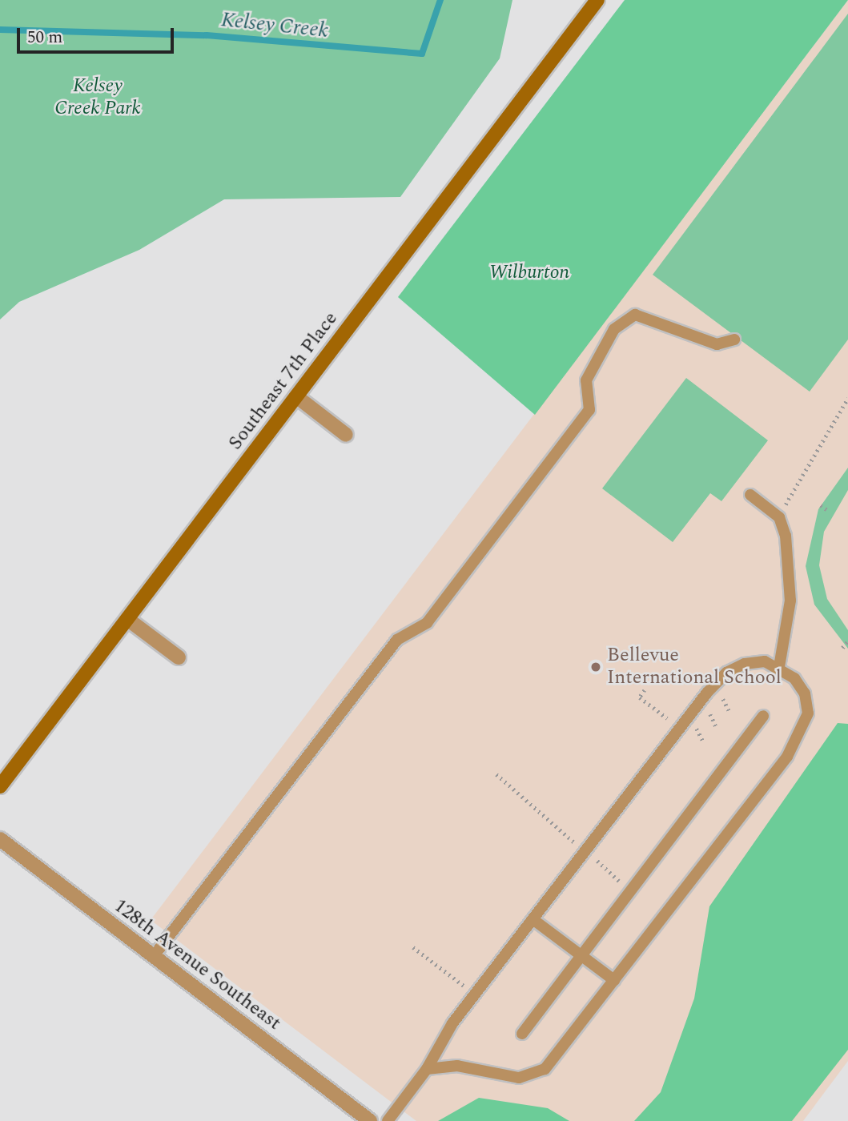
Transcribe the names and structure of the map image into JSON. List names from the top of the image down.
{
  "streets": {
    "street": ["Southeast 7th Place", "128th Avenue Southeast"]
  },
  "water": ["Kelsey Creek"],
  "parks": ["Kelsey Creek Park", "Wilburton"],
  "places": ["Bellevue International School"],
  "scale_bar": "50 m"
}
